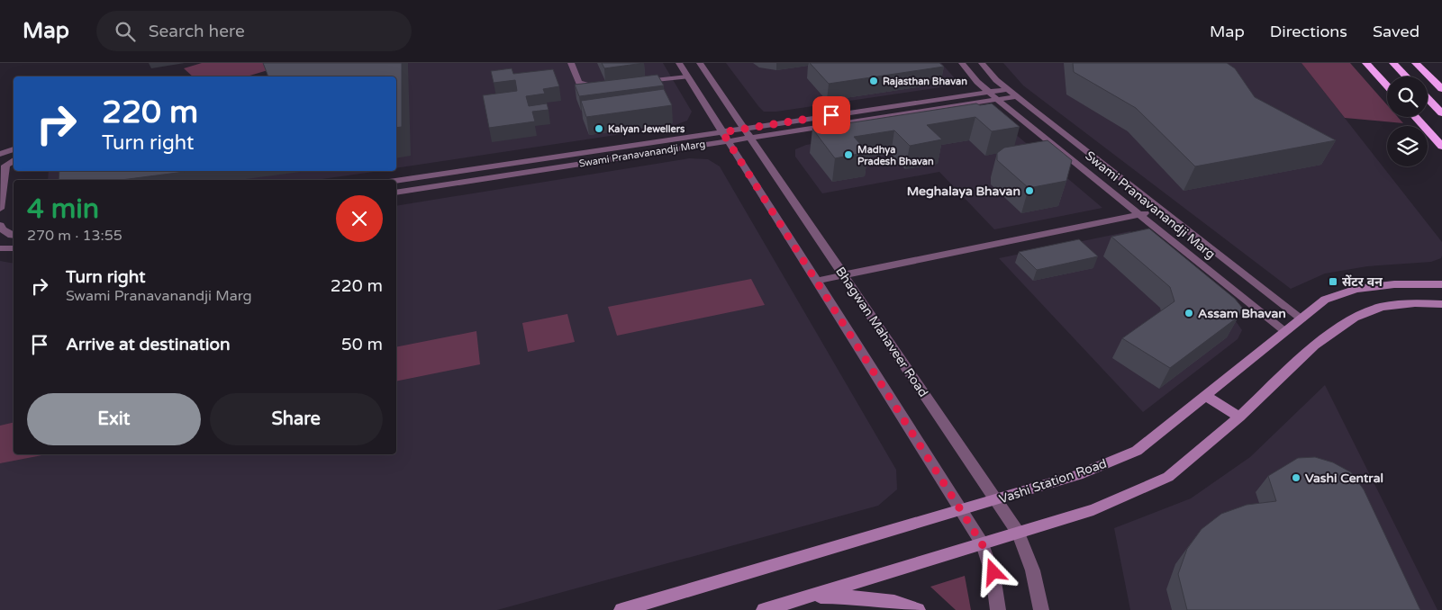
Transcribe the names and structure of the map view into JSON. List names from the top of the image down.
{
  "streets": {
    "main road": ["Vashi Station Road"],
    "street": ["Swami Pranavanandji Marg", "Bhagwan Mahaveer Road"]
  },
  "crossings": [
    ["Swami Pranavanandji Marg", "Bhagwan Mahaveer Road"],
    ["Swami Pranavanandji Marg", "Vashi Station Road"],
    ["Bhagwan Mahaveer Road", "Vashi Station Road"]
  ],
  "places": {
    "other": [
      "Rajasthan Bhavan",
      "Kalyan Jewellers",
      "Madhya Pradesh Bhavan",
      "Meghalaya Bhavan",
      "Assam Bhavan",
      "Vashi Central"
    ],
    "transit": ["सेंटर वन"]
  },
  "page": {
    "header": "Map",
    "search": "Search here",
    "nav": ["Map", "Directions", "Saved"],
    "turn": ["220 m", "Turn right"],
    "heading": ["4 min", "270 m · 13:55"],
    "list": [
      {
        "name": "Turn right",
        "note": "Swami Pranavanandji Marg",
        "value": "220 m"
      },
      {
        "name": "Arrive at destination",
        "value": "50 m"
      }
    ],
    "buttons": ["Exit", "Share"]
  }
}
